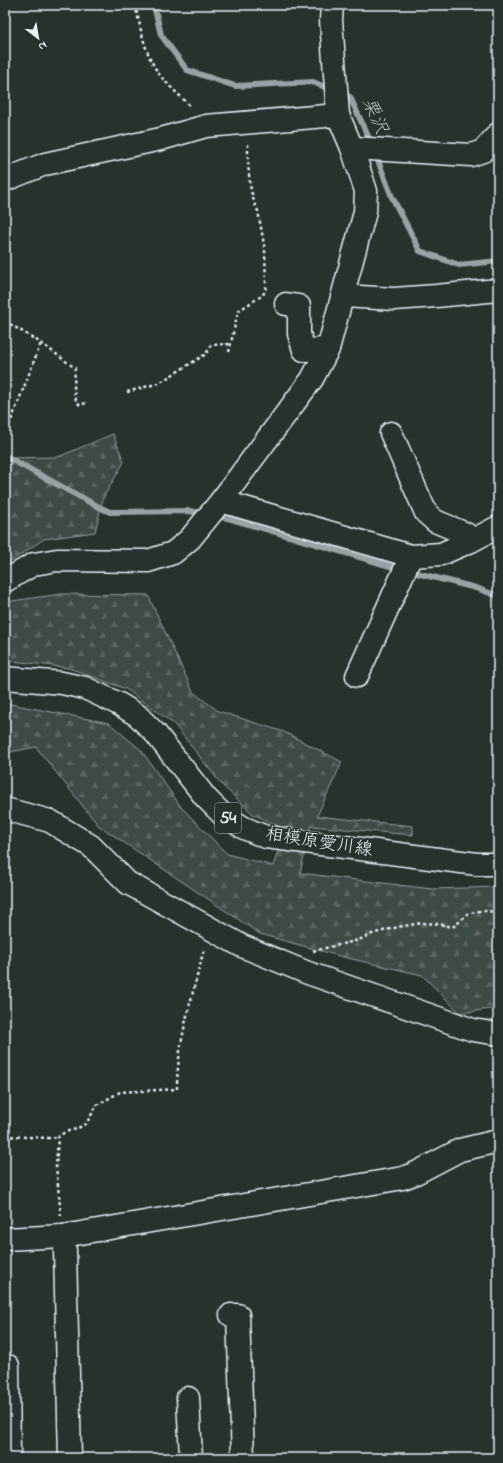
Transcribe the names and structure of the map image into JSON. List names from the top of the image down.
{
  "streets": {
    "street": ["54", "相模原愛川線"]
  },
  "water": ["栗沢"],
  "north": "bottom right"
}
